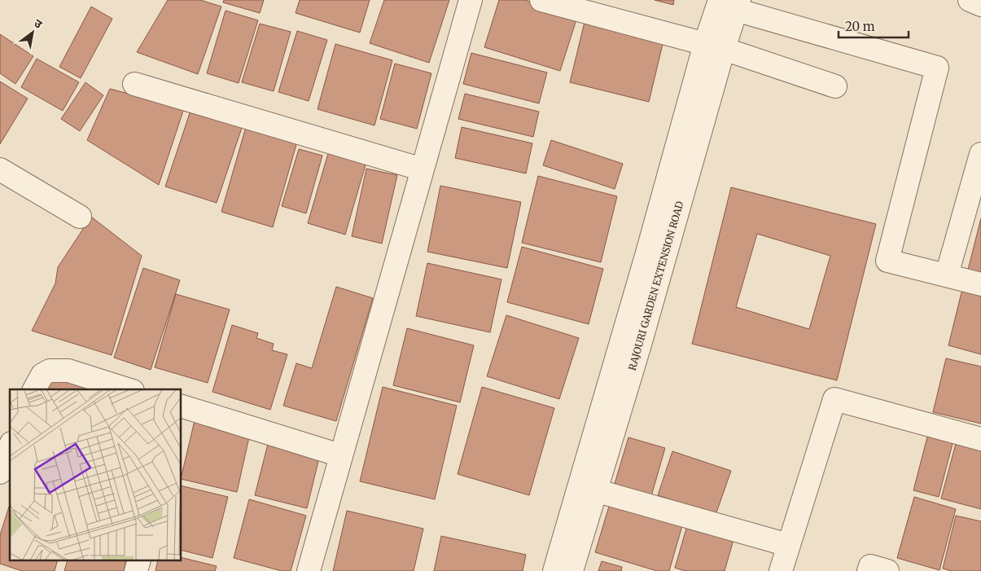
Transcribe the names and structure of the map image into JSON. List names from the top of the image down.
{
  "streets": {
    "street": ["RAJOURI GARDEN EXTENSION ROAD"]
  },
  "scale_bar": "20 m",
  "north": "top right"
}
